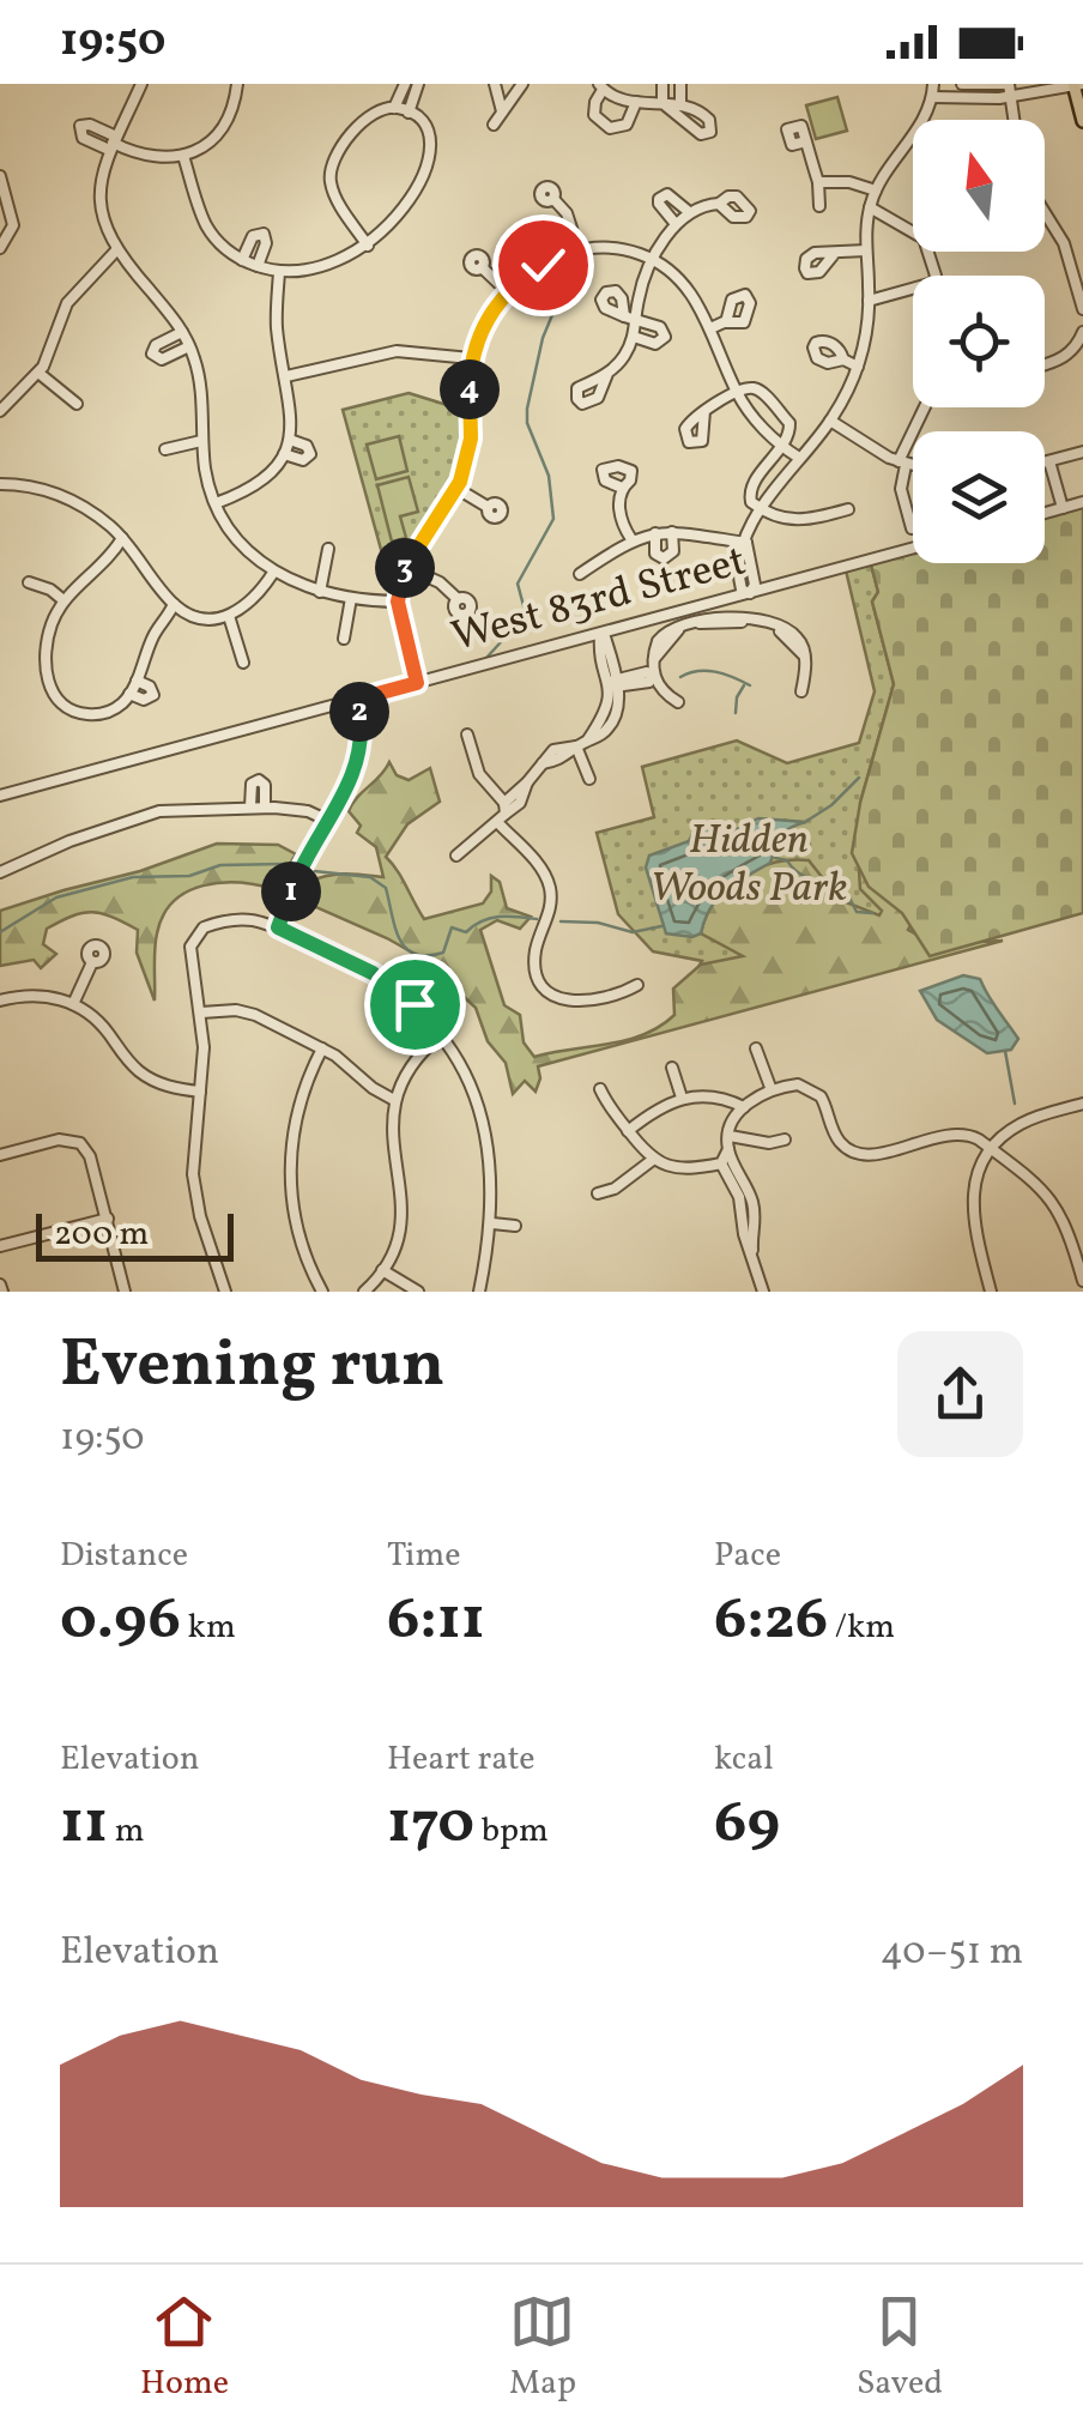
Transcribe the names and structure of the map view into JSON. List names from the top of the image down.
{
  "streets": {
    "street": ["West 83rd Street"]
  },
  "parks": ["Hidden Woods Park"],
  "scale_bar": "200 m",
  "north": "top",
  "page": {
    "status": "19:50",
    "pins": [
      "4",
      "3",
      "2",
      "1"
    ],
    "scale": "200 m",
    "heading": ["Evening run", "19:50"],
    "stats": [
      ["Distance", "0.96 km"],
      ["Time", "6:11"],
      ["Pace", "6:26 /km"],
      ["Elevation", "11 m"],
      ["Heart rate", "170 bpm"],
      ["kcal", "69"]
    ],
    "chart": ["Elevation", "40–51 m"],
    "tabs": ["Home", "Map", "Saved"]
  }
}
